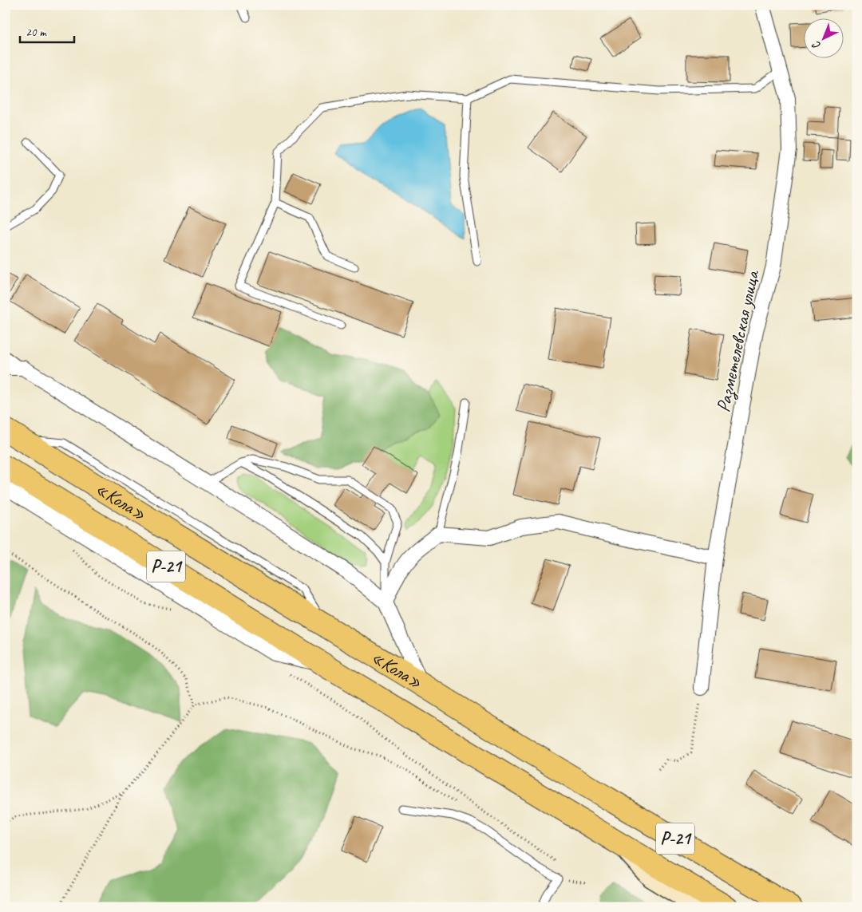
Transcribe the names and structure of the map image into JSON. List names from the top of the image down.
{
  "streets": {
    "highway": ["«Кола»", "Р-21"],
    "street": ["Разметелевская улица"]
  },
  "scale_bar": "20 m",
  "north": "bottom left"
}
